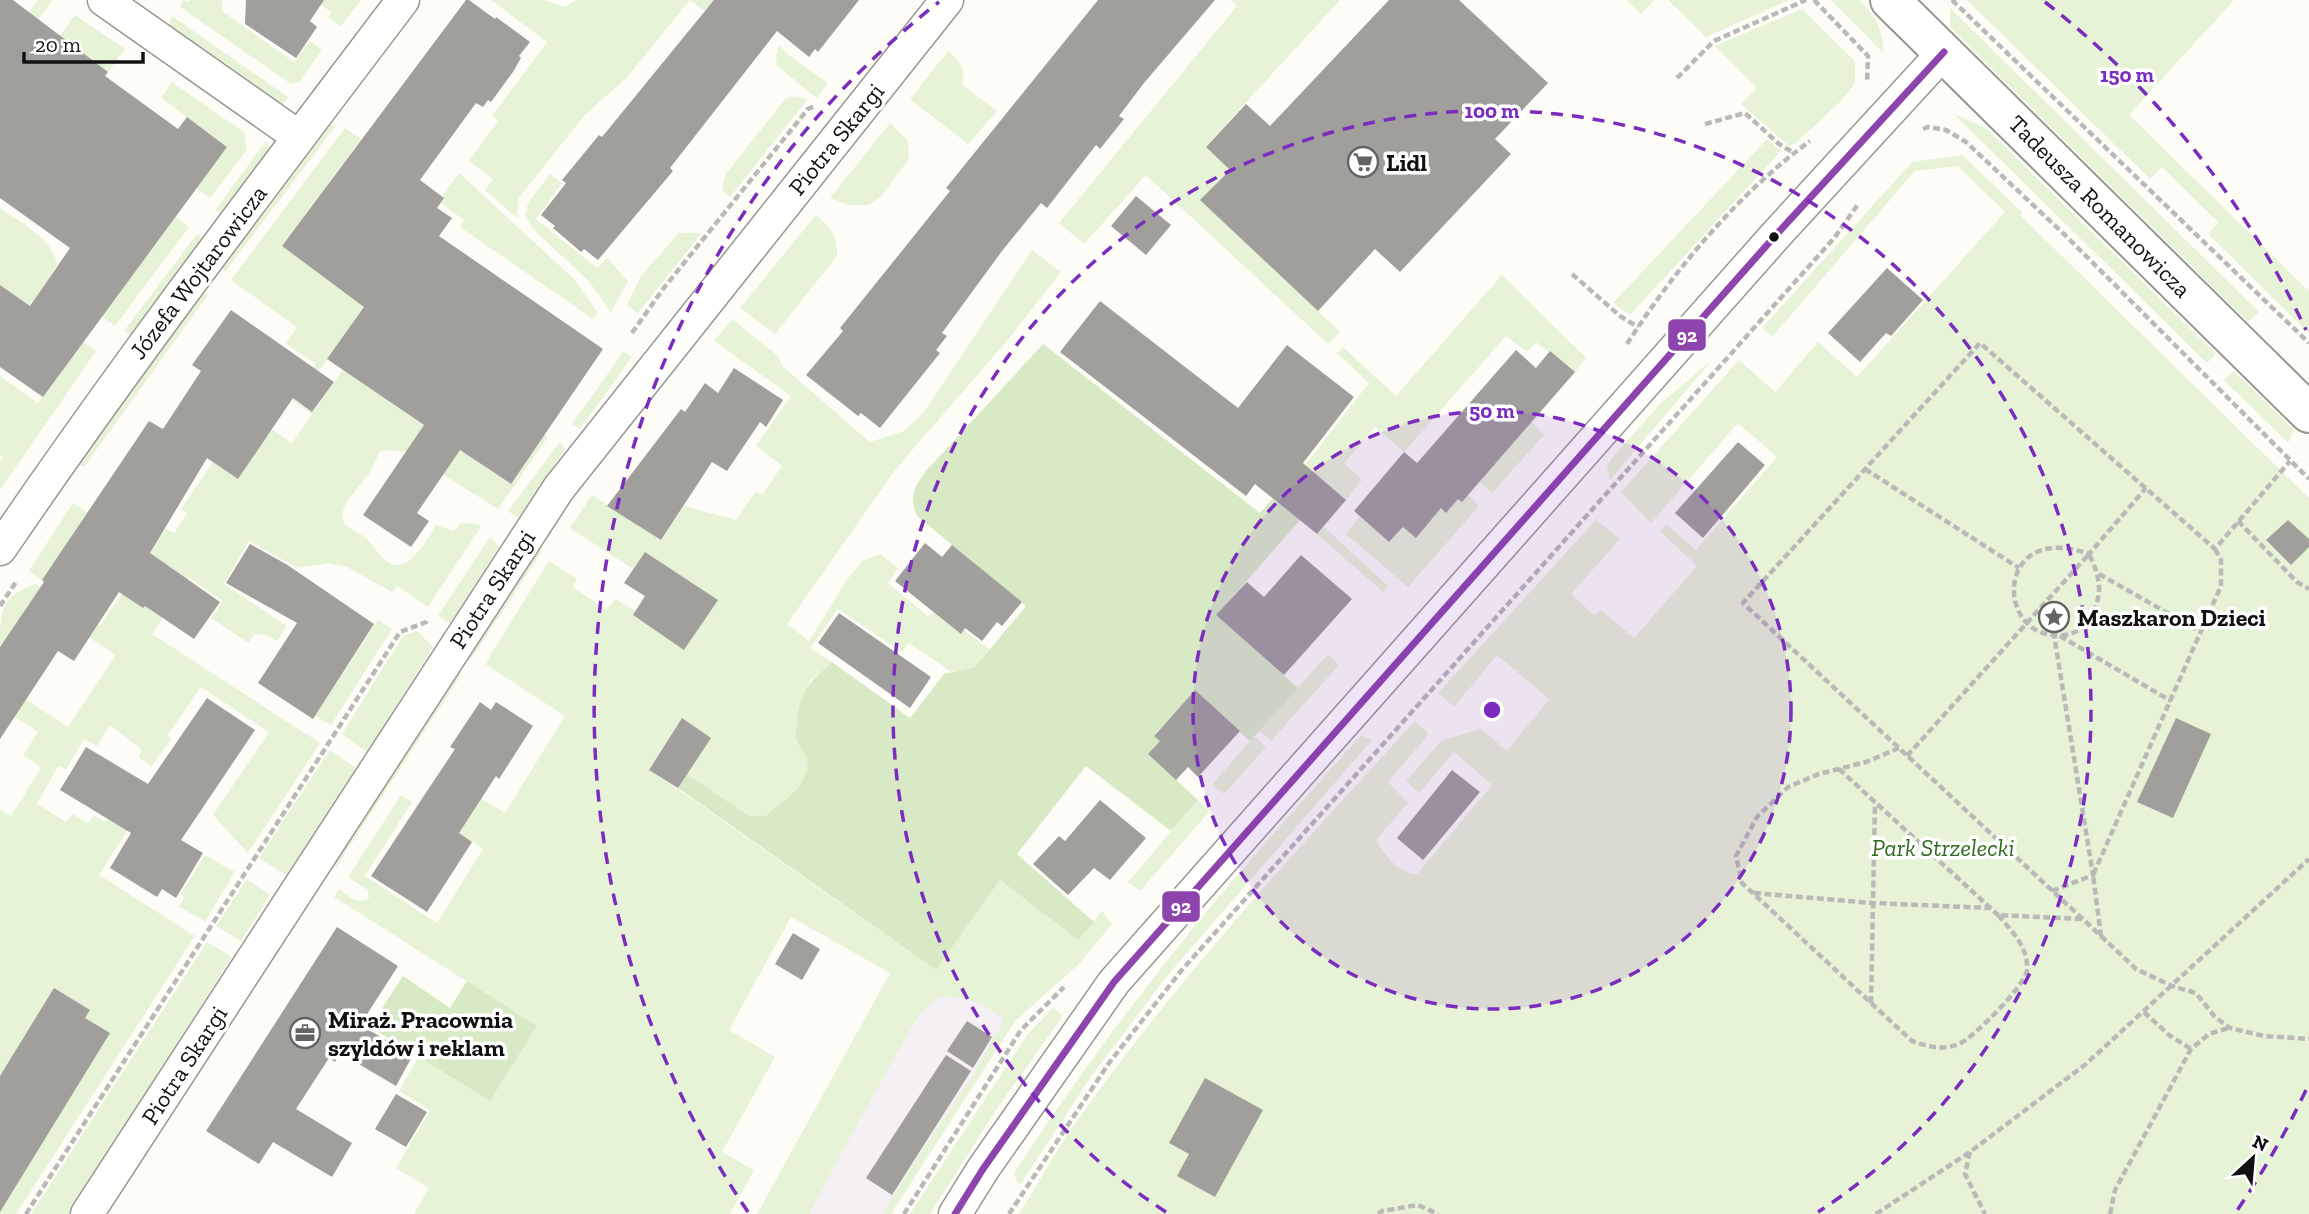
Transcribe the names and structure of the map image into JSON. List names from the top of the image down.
{
  "streets": {
    "street": ["Piotra Skargi", "Tadeusza Romanowicza", "Józefa Wojtarowicza"]
  },
  "parks": ["Park Strzelecki"],
  "places": {
    "supermarket": ["Lidl"],
    "place": ["Maszkaron Dzieci"],
    "office": ["Miraż. Pracownia szyldów i reklam"]
  },
  "lines": ["transit line 92"],
  "scale_bar": "20 m",
  "north": "top right",
  "rings": ["150 m", "100 m", "50 m"]
}
